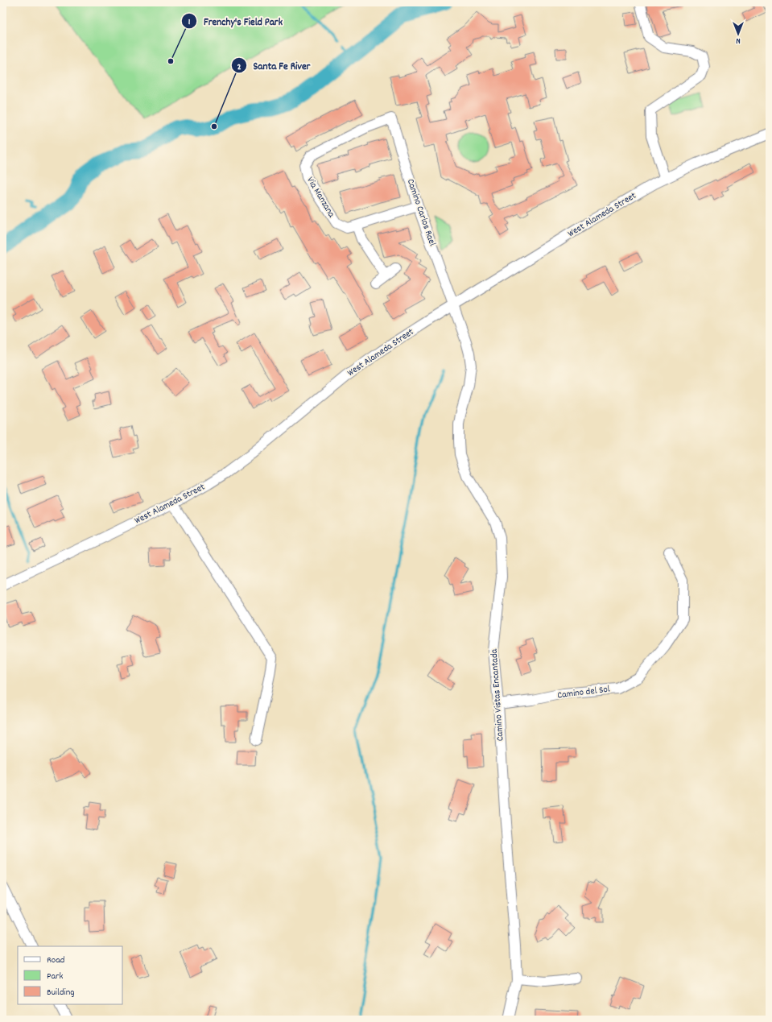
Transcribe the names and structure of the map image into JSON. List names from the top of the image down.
{
  "streets": {
    "street": [
      "Via Manzana",
      "Camino Carlos Rael",
      "West Alameda Street",
      "Camino del Sol",
      "Camino Vistas Encantada"
    ]
  },
  "crossings": [
    ["Via Manzana", "Camino Carlos Rael"],
    ["Camino Carlos Rael", "West Alameda Street"],
    ["Camino Carlos Rael", "Camino Vistas Encantada"],
    ["West Alameda Street", "Camino Vistas Encantada"],
    ["Camino del Sol", "Camino Vistas Encantada"]
  ],
  "places": ["Frenchy's Field Park", "Santa Fe River"],
  "legend": ["Road", "Park", "Building"],
  "north": "bottom"
}
